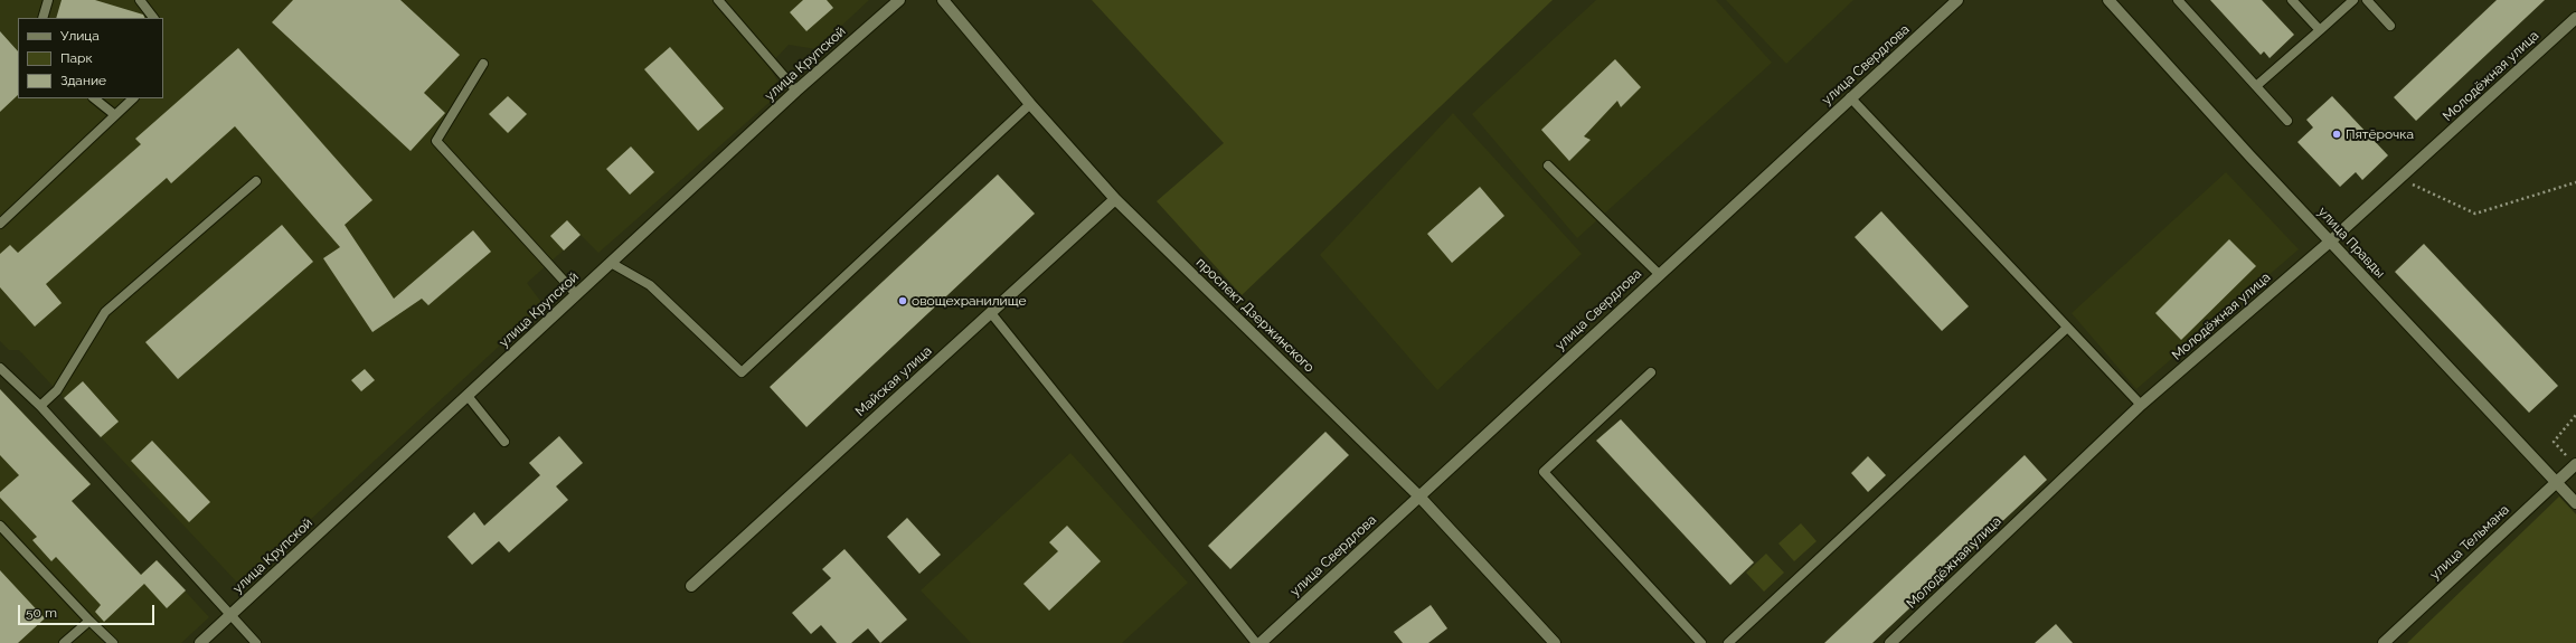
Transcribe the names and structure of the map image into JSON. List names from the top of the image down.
{
  "streets": {
    "street": [
      "улица Крупской",
      "улица Свердлова",
      "Молодёжная улица",
      "улица Правды",
      "проспект Дзержинского",
      "Майская улица",
      "улица Тельмана"
    ]
  },
  "crossings": [
    ["улица Свердлова", "проспект Дзержинского"],
    ["Молодёжная улица", "улица Правды"],
    ["улица Правды", "улица Тельмана"],
    ["проспект Дзержинского", "Майская улица"]
  ],
  "places": ["Пятёрочка", "овощехранилище"],
  "legend": ["Улица", "Парк", "Здание"],
  "scale_bar": "50 m"
}
